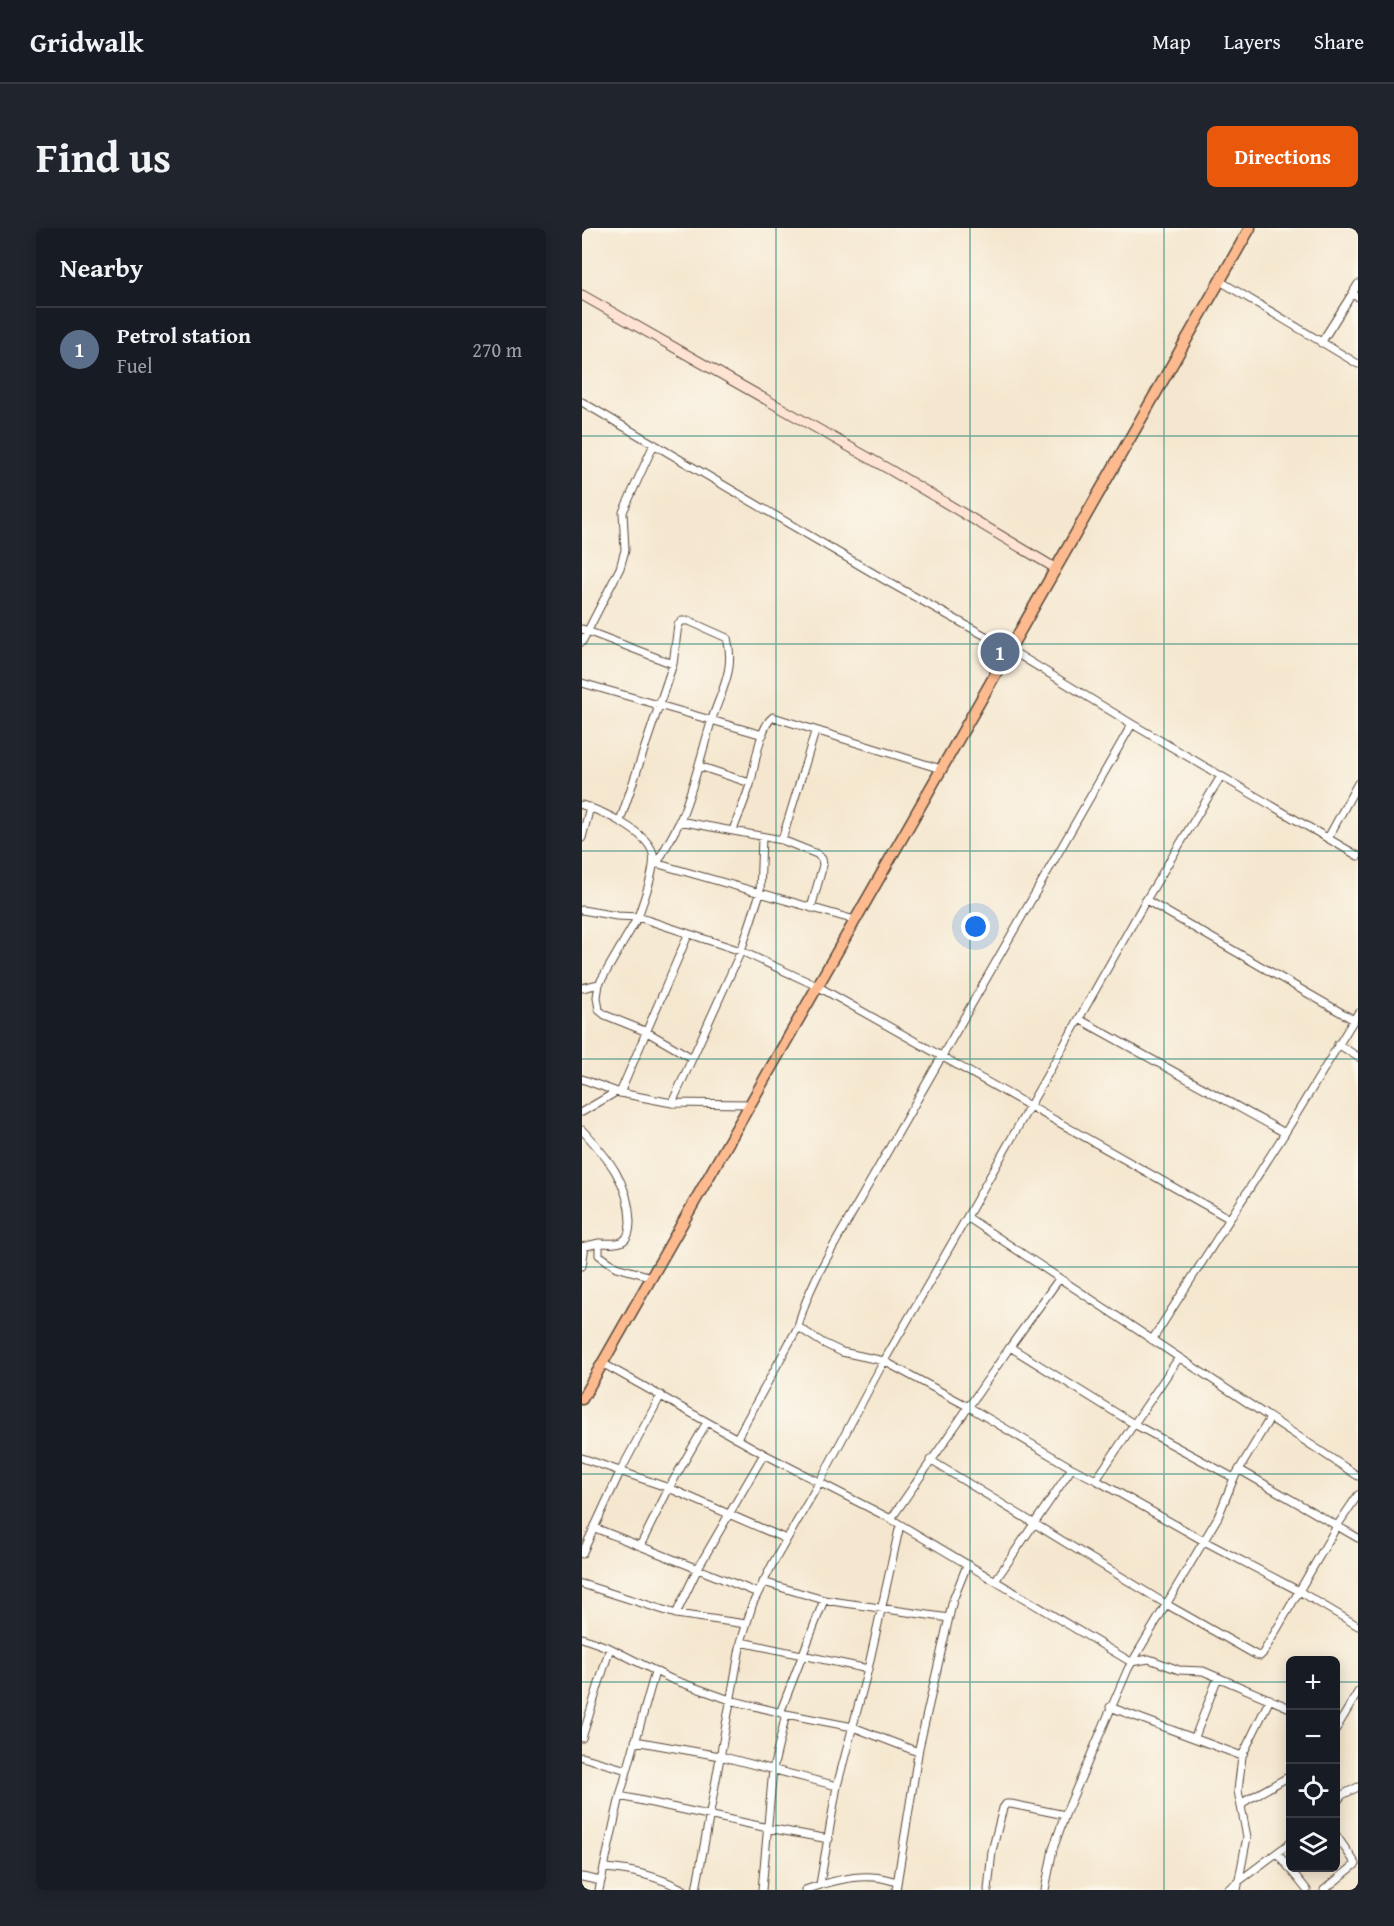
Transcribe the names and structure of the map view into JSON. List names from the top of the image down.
{
  "page": {
    "header": "Gridwalk",
    "nav": ["Map", "Layers", "Share"],
    "title": "Find us",
    "buttons": "Directions",
    "heading": "Nearby",
    "list": [
      {
        "mark": "1",
        "name": "Petrol station",
        "note": "Fuel",
        "value": "270 m"
      }
    ],
    "pins": "1",
    "map_buttons": ["+", "−"]
  }
}
